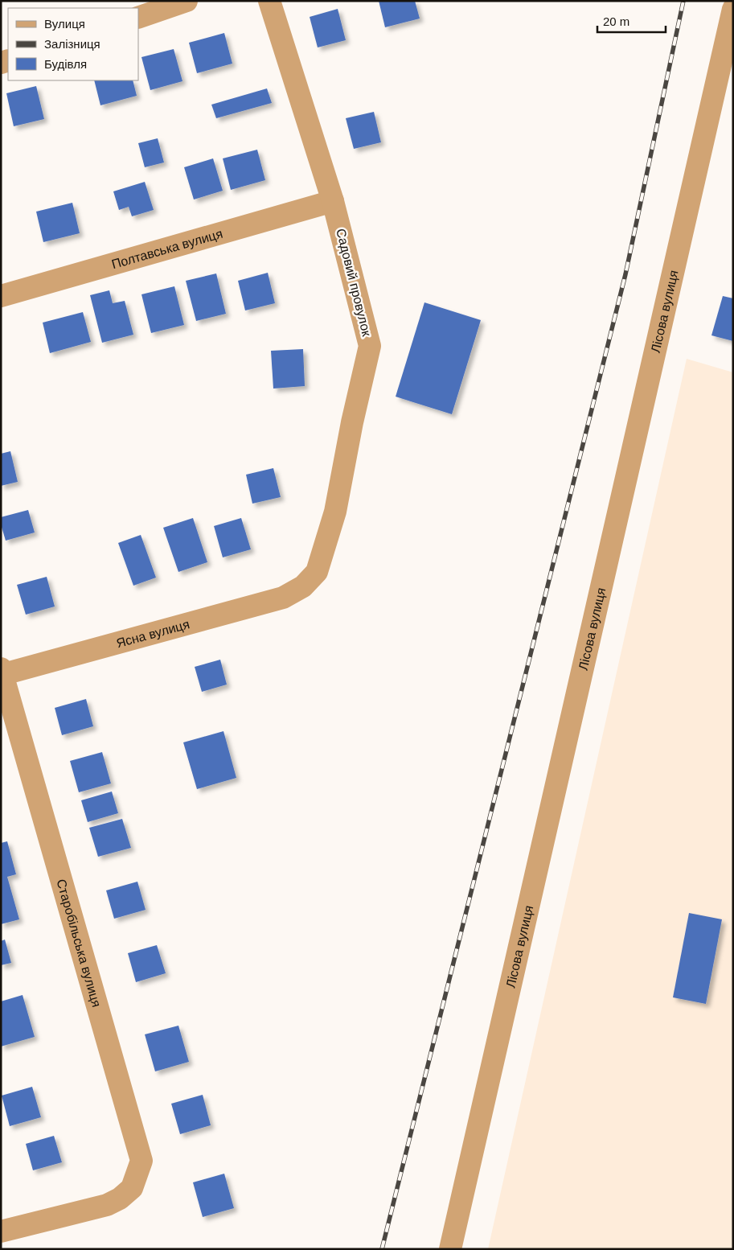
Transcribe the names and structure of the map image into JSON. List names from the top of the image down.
{
  "streets": {
    "street": [
      "Полтавська вулиця",
      "Садовий провулок",
      "Лісова вулиця",
      "Ясна вулиця",
      "Старобільська вулиця"
    ]
  },
  "crossings": [
    ["Полтавська вулиця", "Садовий провулок"],
    ["Садовий провулок", "Ясна вулиця"],
    ["Ясна вулиця", "Старобільська вулиця"]
  ],
  "legend": ["Вулиця", "Залізниця", "Будівля"],
  "scale_bar": "20 m"
}
